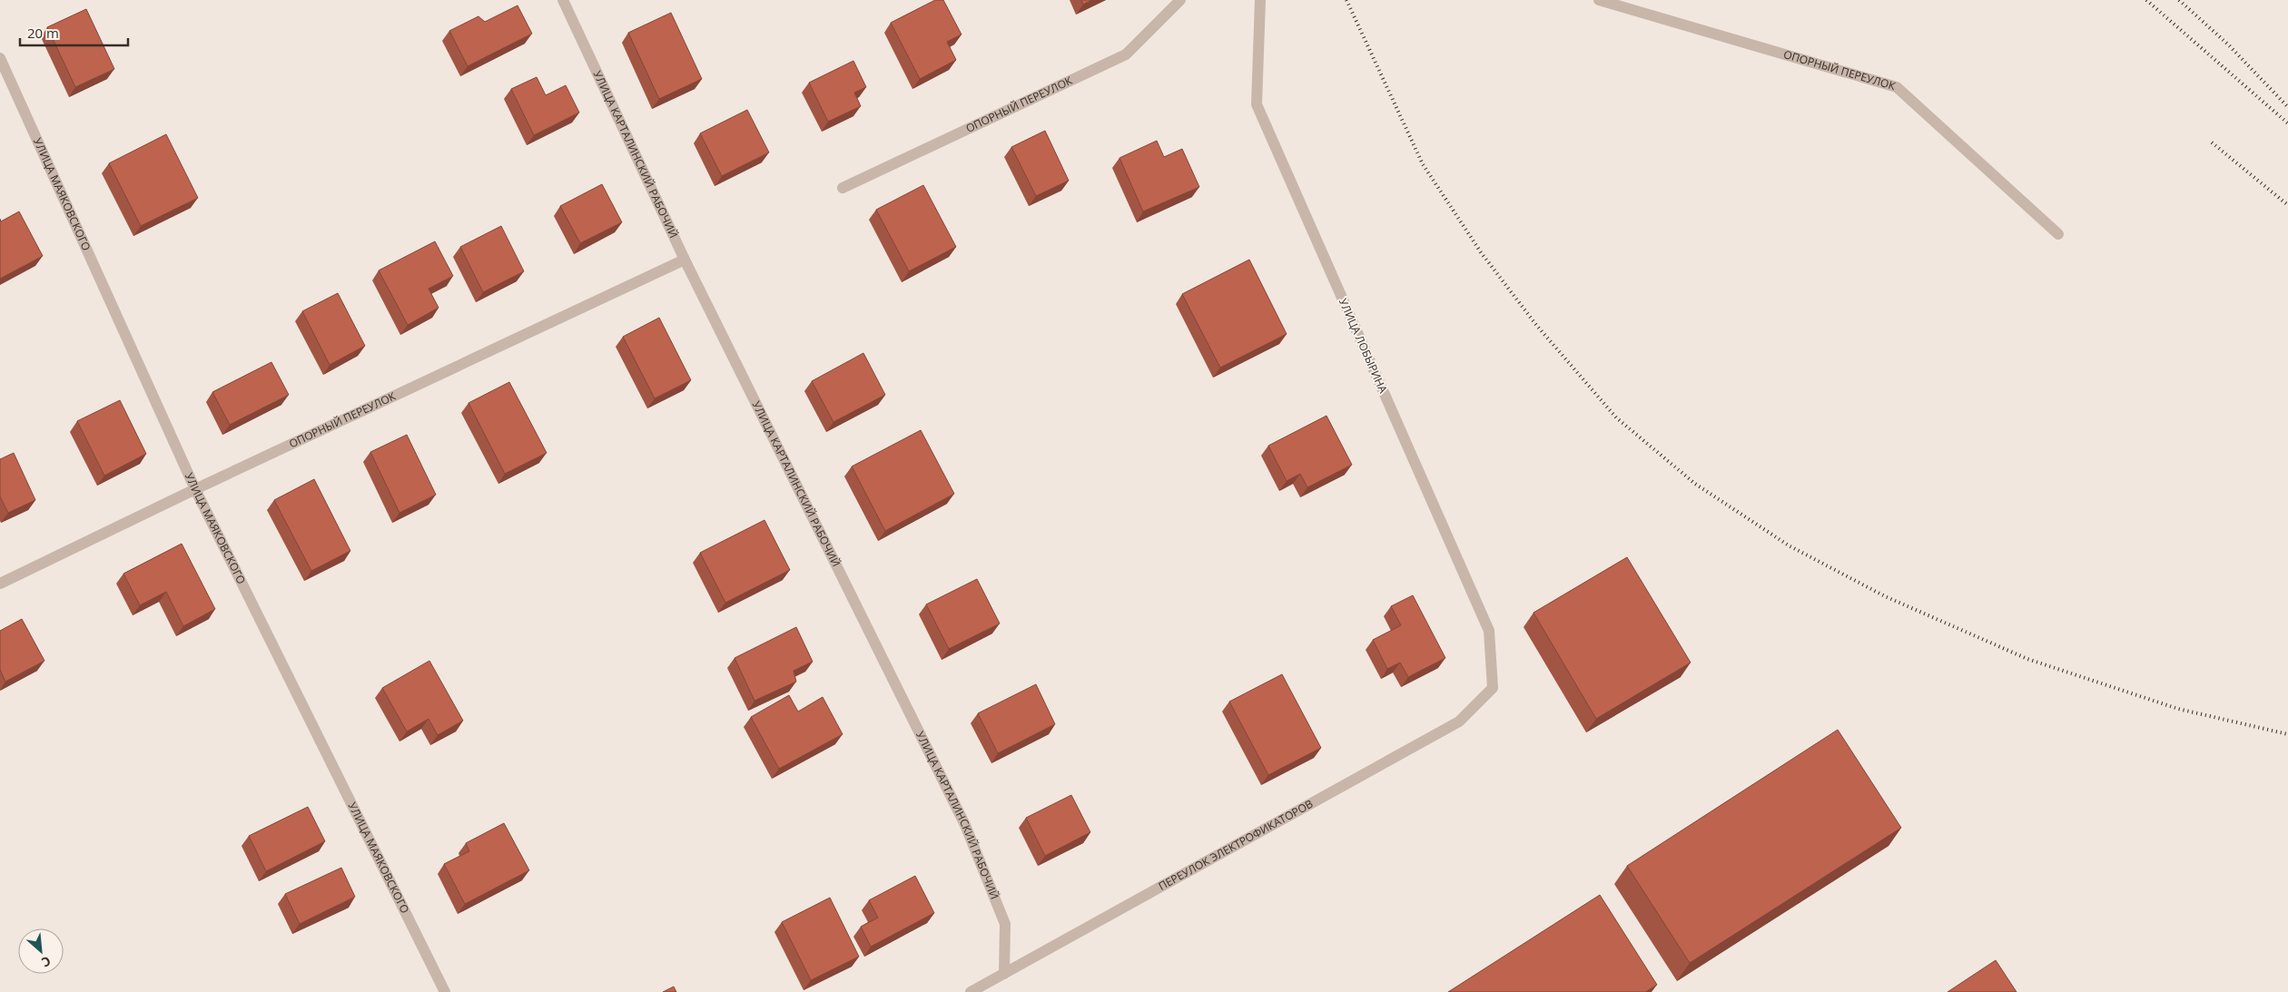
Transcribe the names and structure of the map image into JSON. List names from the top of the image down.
{
  "streets": {
    "street": [
      "ОПОРНЫЙ ПЕРЕУЛОК",
      "УЛИЦА КАРТАЛИНСКИЙ РАБОЧИЙ",
      "УЛИЦА МАЯКОВСКОГО",
      "УЛИЦА ЛОБЫРИНА",
      "ПЕРЕУЛОК ЭЛЕКТРОФИКАТОРОВ"
    ]
  },
  "crossings": [
    ["ОПОРНЫЙ ПЕРЕУЛОК", "УЛИЦА КАРТАЛИНСКИЙ РАБОЧИЙ"],
    ["ОПОРНЫЙ ПЕРЕУЛОК", "УЛИЦА МАЯКОВСКОГО"],
    ["УЛИЦА КАРТАЛИНСКИЙ РАБОЧИЙ", "ПЕРЕУЛОК ЭЛЕКТРОФИКАТОРОВ"],
    ["УЛИЦА ЛОБЫРИНА", "ПЕРЕУЛОК ЭЛЕКТРОФИКАТОРОВ"]
  ],
  "scale_bar": "20 m",
  "north": "bottom right"
}
